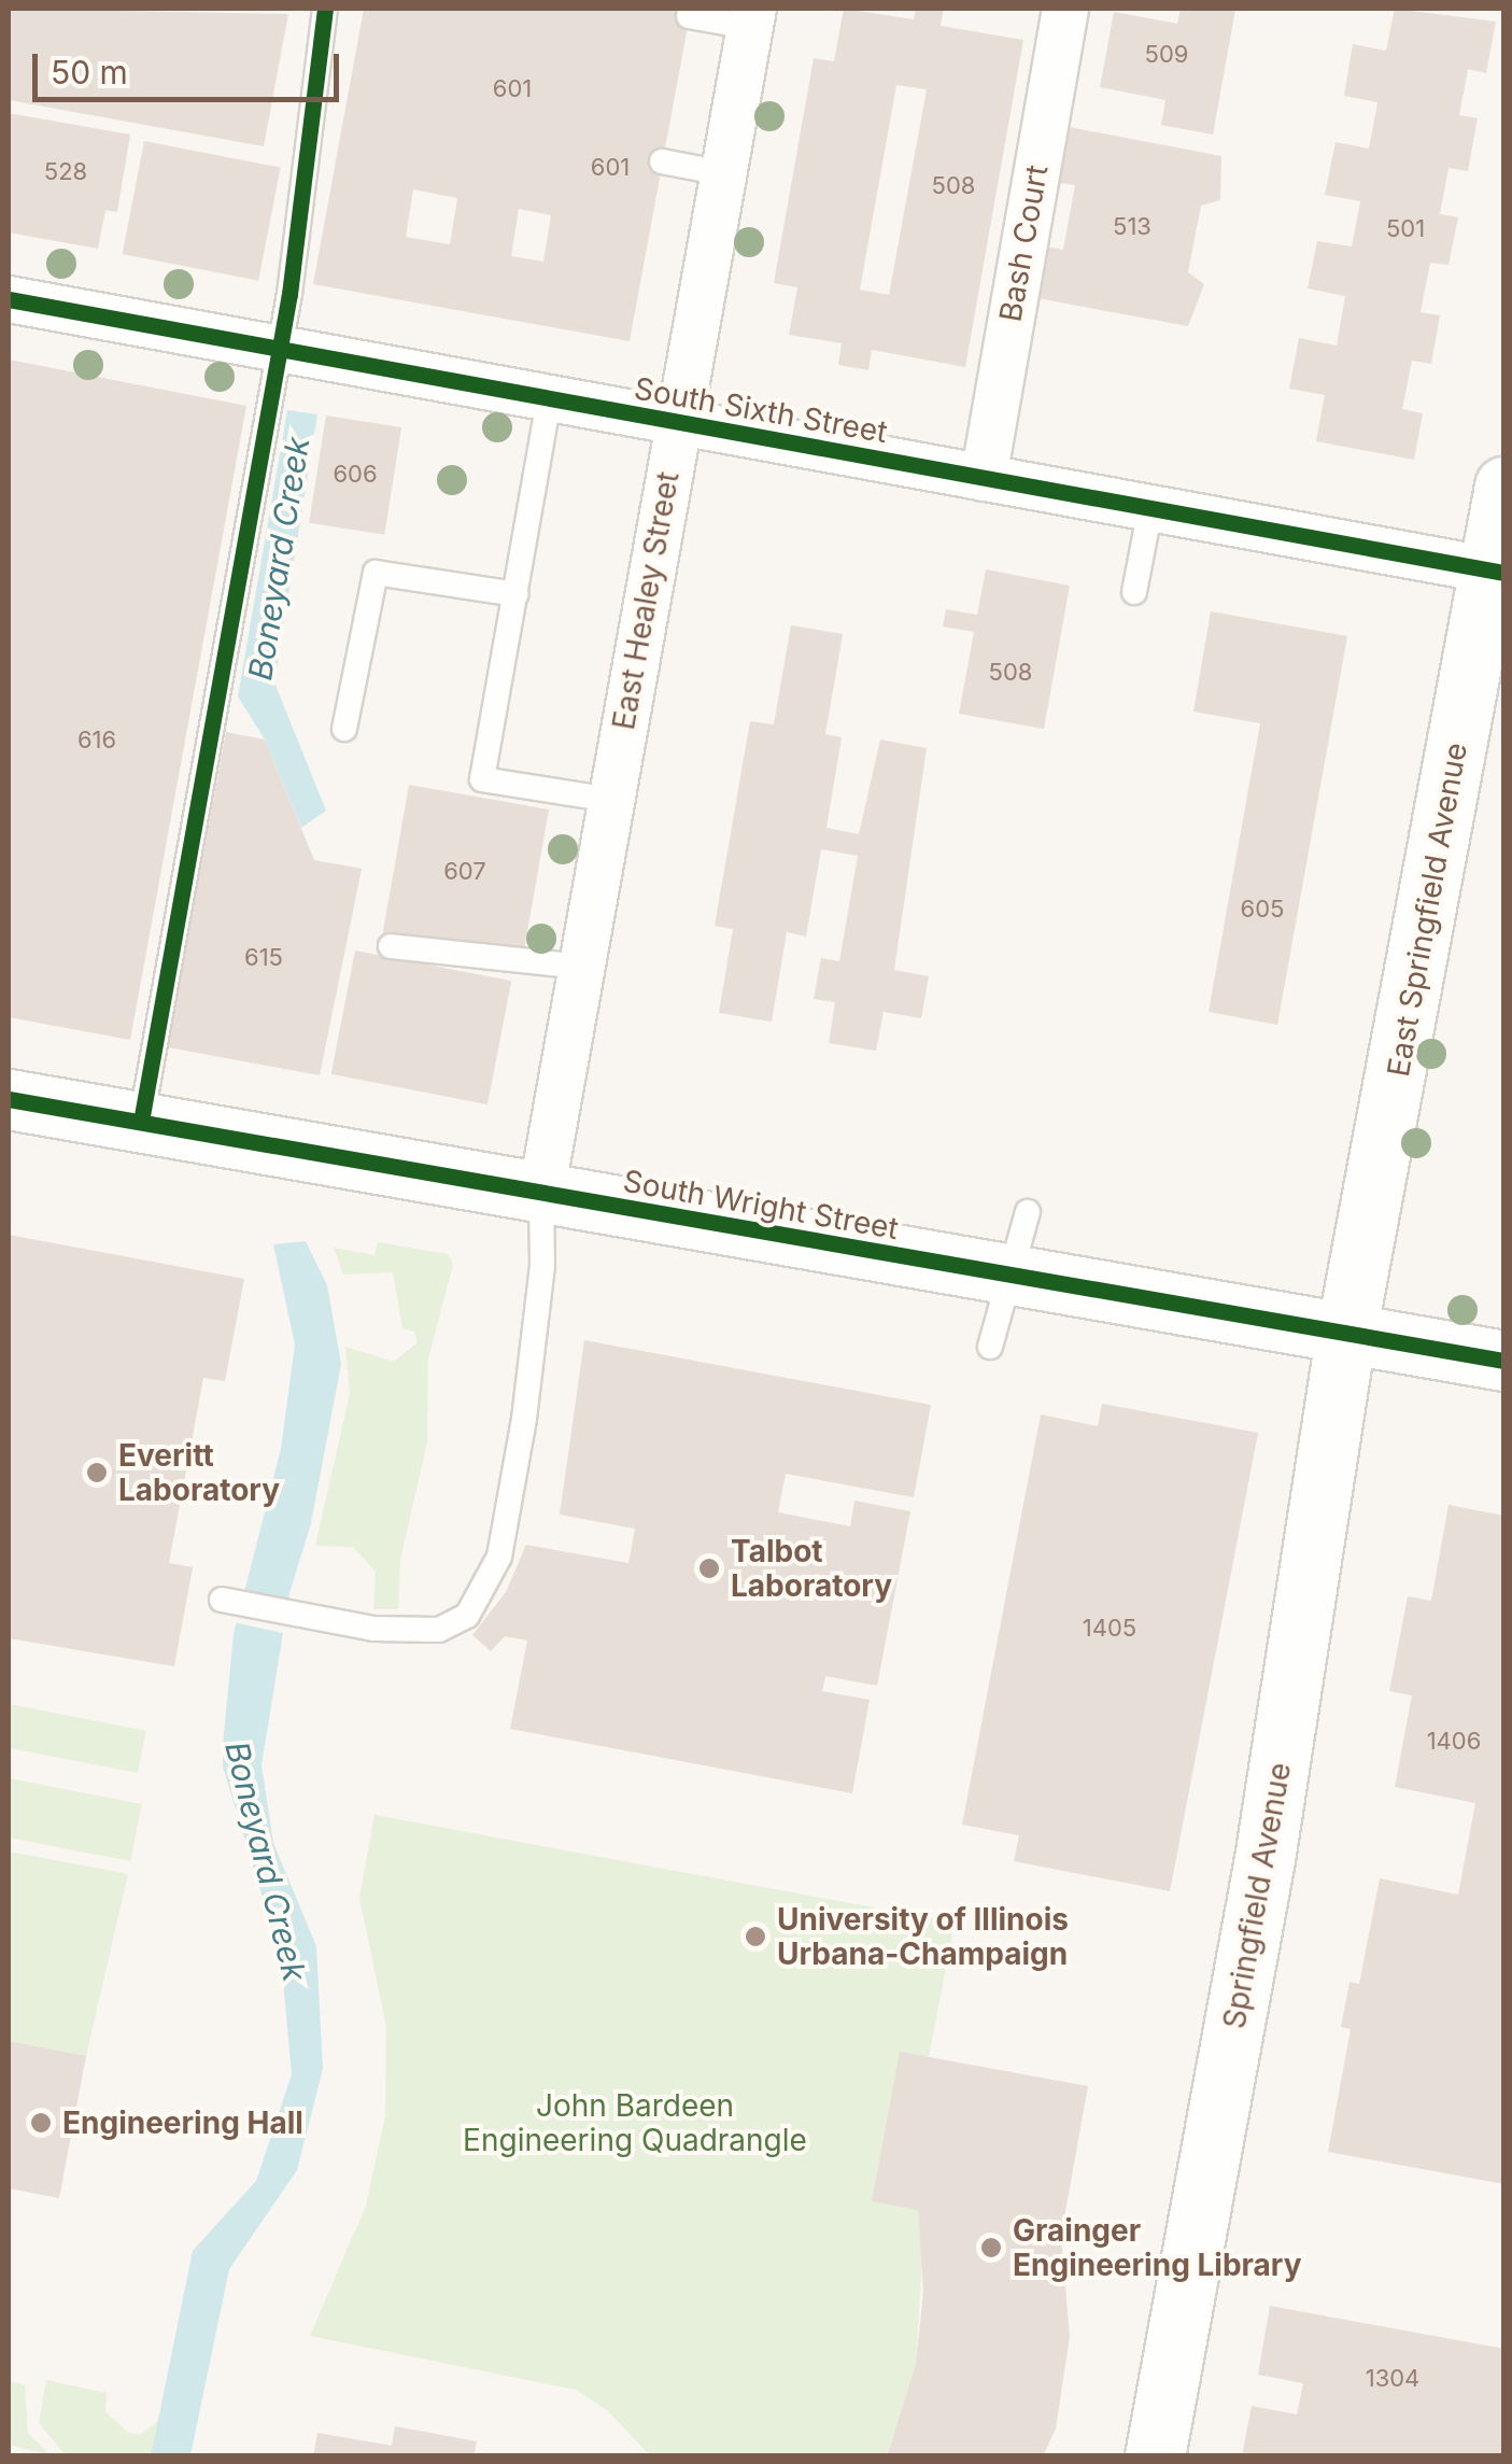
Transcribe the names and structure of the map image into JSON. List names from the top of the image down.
{
  "streets": {
    "street": [
      "Bash Court",
      "South Sixth Street",
      "East Healey Street",
      "East Springfield Avenue",
      "South Wright Street",
      "Springfield Avenue"
    ]
  },
  "crossings": [
    ["Bash Court", "South Sixth Street"],
    ["South Sixth Street", "East Healey Street"],
    ["South Sixth Street", "East Springfield Avenue"],
    ["East Healey Street", "South Wright Street"],
    ["East Springfield Avenue", "South Wright Street"],
    ["East Springfield Avenue", "Springfield Avenue"],
    ["South Wright Street", "Springfield Avenue"]
  ],
  "water": ["Boneyard Creek"],
  "parks": ["John Bardeen Engineering Quadrangle"],
  "places": [
    "Everitt Laboratory",
    "Talbot Laboratory",
    "University of Illinois Urbana-Champaign",
    "Engineering Hall",
    "Grainger Engineering Library"
  ],
  "house_numbers": [
    "509",
    "601",
    "601",
    "528",
    "508",
    "513",
    "501",
    "606",
    "508",
    "616",
    "607",
    "605",
    "615",
    "1405",
    "1406",
    "1304"
  ],
  "scale_bar": "50 m"
}
